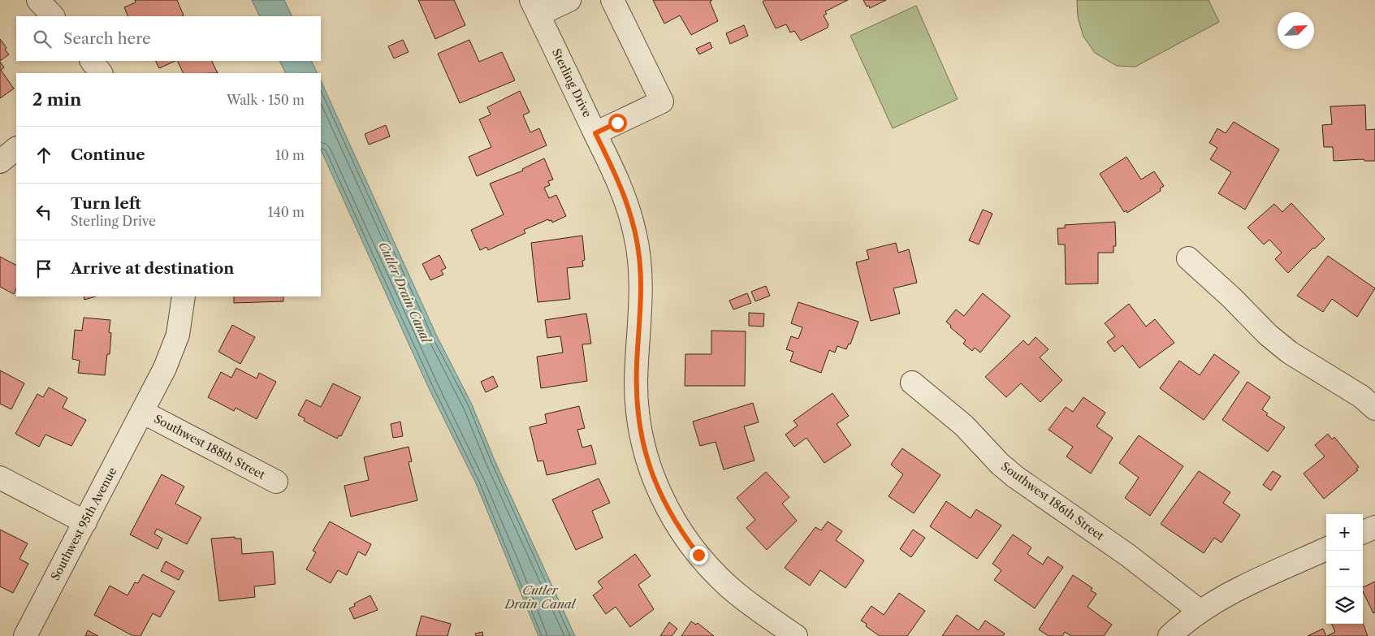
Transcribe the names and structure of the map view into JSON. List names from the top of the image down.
{
  "streets": {
    "street": [
      "Sterling Drive",
      "Southwest 188th Street",
      "Southwest 186th Street",
      "Southwest 95th Avenue"
    ]
  },
  "crossings": [
    ["Southwest 188th Street", "Southwest 95th Avenue"]
  ],
  "water": ["Cutler Drain Canal"],
  "north": "top right",
  "page": {
    "search": "Search here",
    "heading": ["2 min", "Walk · 150 m"],
    "list": [
      ["Continue", "10 m"],
      ["Turn left", "Sterling Drive", "140 m"],
      "Arrive at destination"
    ],
    "map_buttons": ["+", "−"]
  }
}
